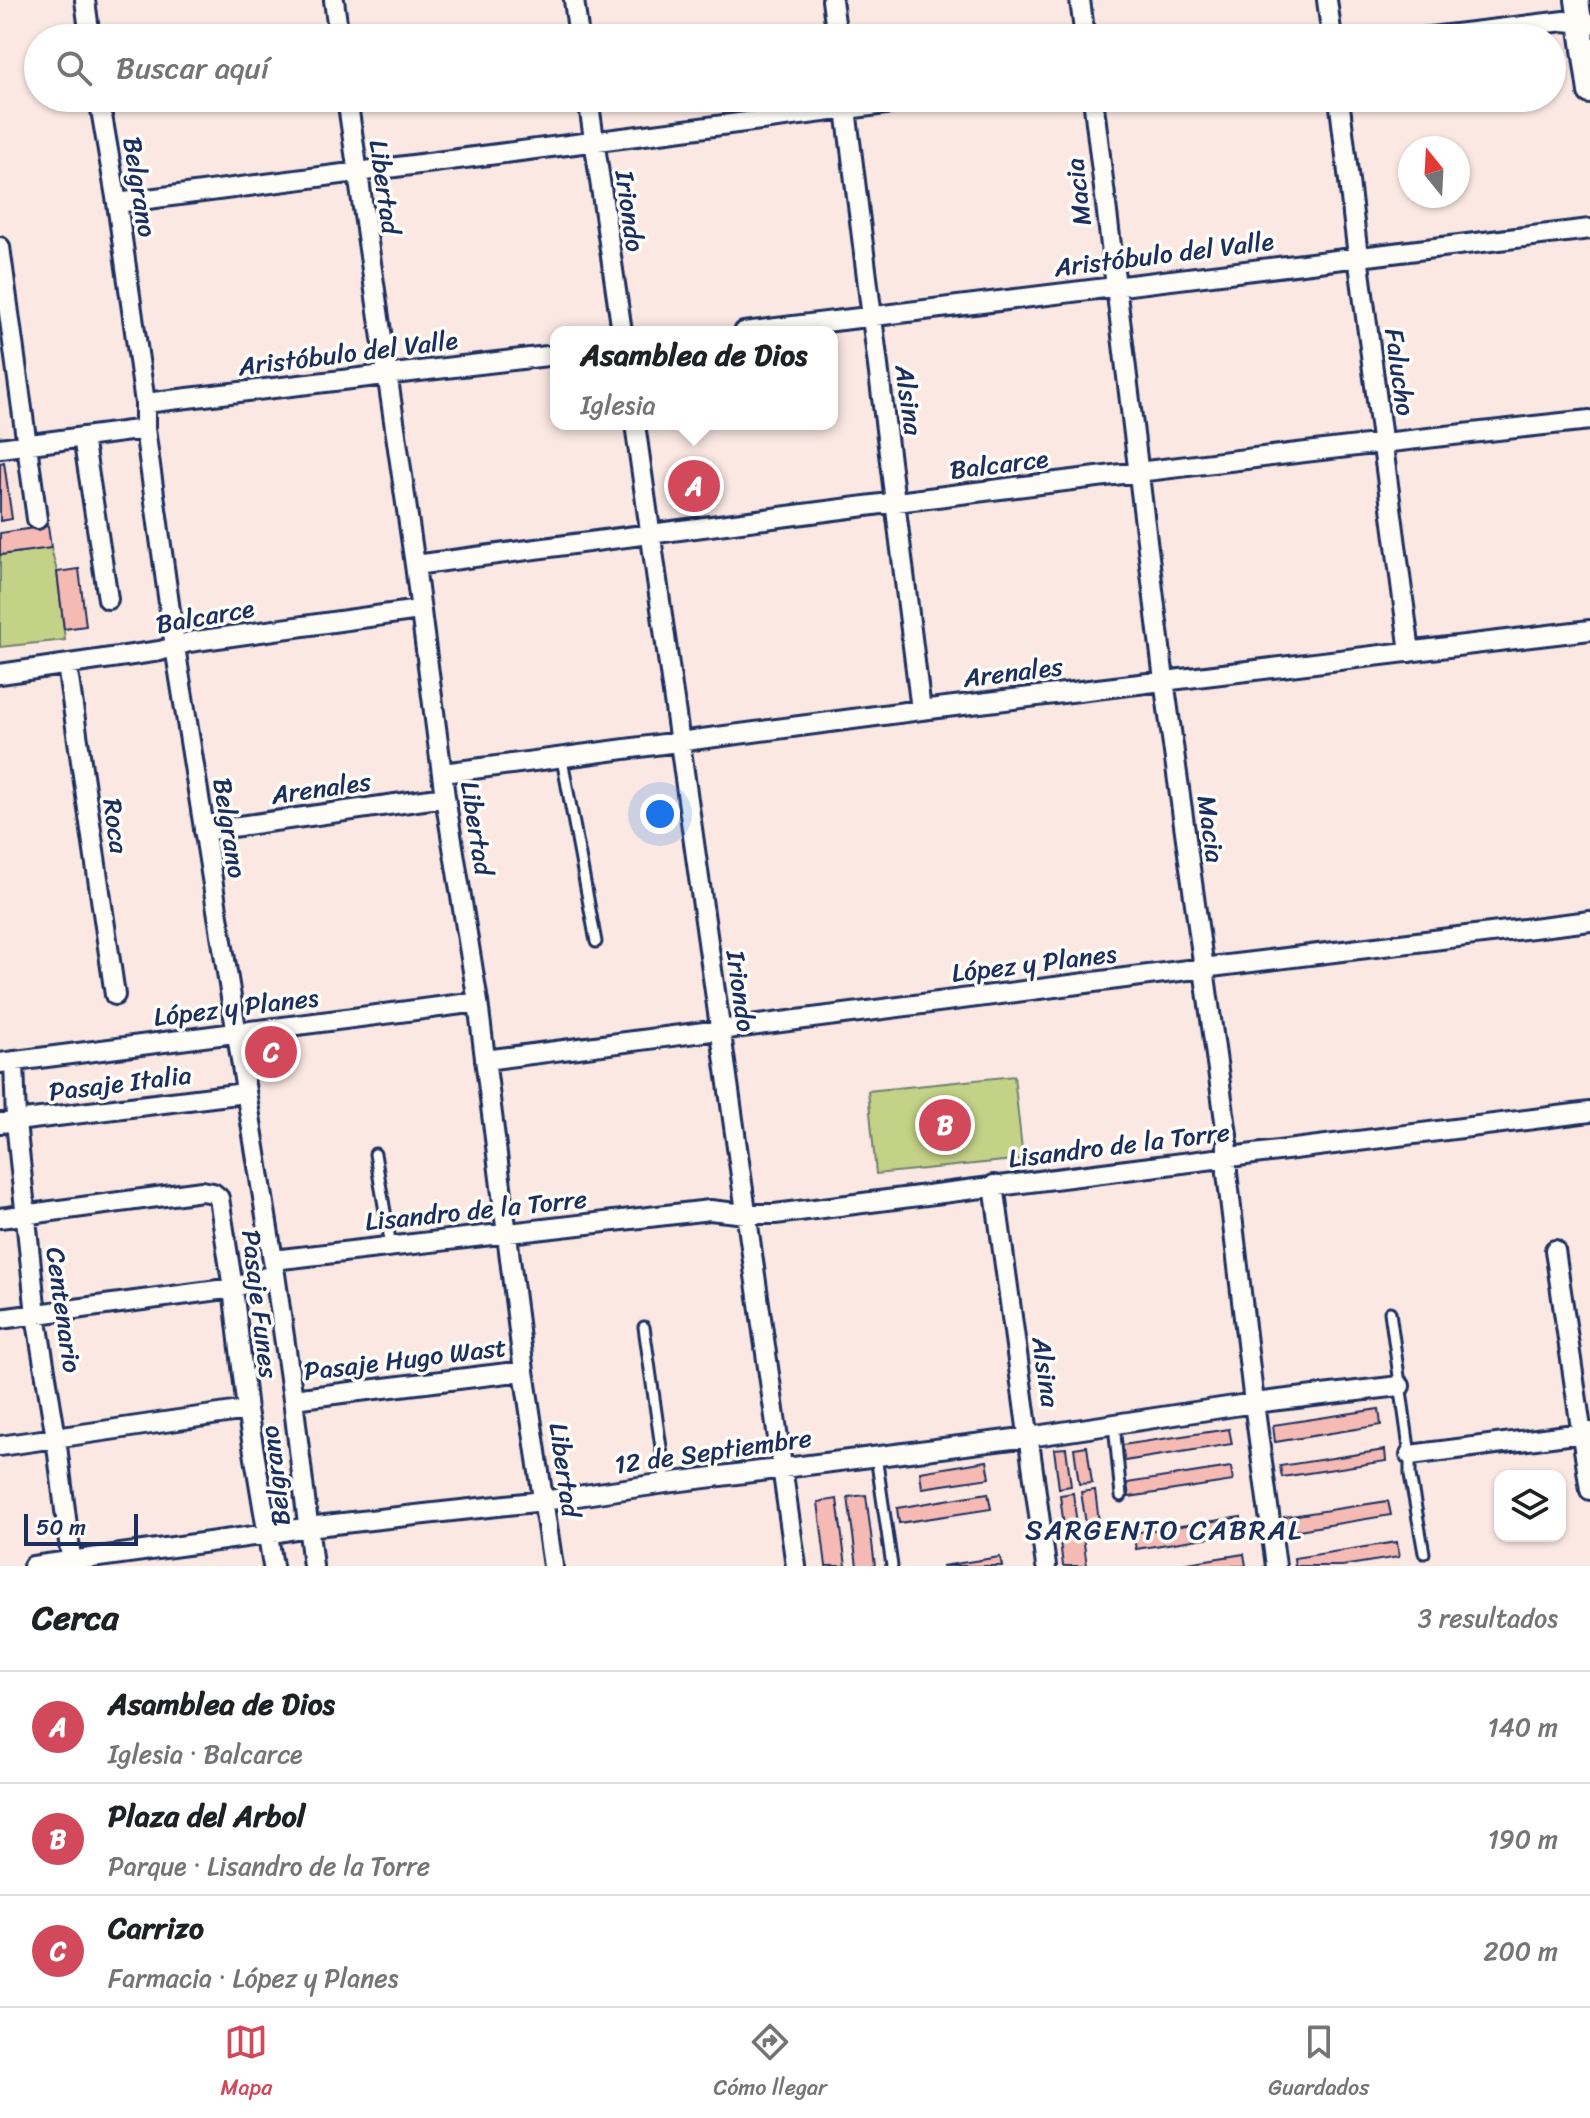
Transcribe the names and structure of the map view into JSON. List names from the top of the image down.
{
  "streets": {
    "street": [
      "Belgrano",
      "Libertad",
      "Macia",
      "Iriondo",
      "Aristóbulo del Valle",
      "Falucho",
      "Alsina",
      "Balcarce",
      "Arenales",
      "Roca",
      "López y Planes",
      "Pasaje Italia",
      "Lisandro de la Torre",
      "Pasaje Funes",
      "Centenario",
      "Pasaje Hugo Wast",
      "12 de Septiembre"
    ]
  },
  "crossings": [
    ["Belgrano", "Aristóbulo del Valle"],
    ["Belgrano", "Balcarce"],
    ["Belgrano", "Arenales"],
    ["Belgrano", "López y Planes"],
    ["Belgrano", "Pasaje Italia"],
    ["Belgrano", "Lisandro de la Torre"],
    ["Belgrano", "Pasaje Hugo Wast"],
    ["Belgrano", "12 de Septiembre"],
    ["Libertad", "Aristóbulo del Valle"],
    ["Libertad", "Balcarce"],
    ["Libertad", "Arenales"],
    ["Libertad", "López y Planes"],
    ["Libertad", "Lisandro de la Torre"],
    ["Libertad", "Pasaje Hugo Wast"],
    ["Libertad", "12 de Septiembre"],
    ["Macia", "Aristóbulo del Valle"],
    ["Macia", "Balcarce"],
    ["Macia", "Arenales"],
    ["Macia", "López y Planes"],
    ["Macia", "Lisandro de la Torre"],
    ["Macia", "12 de Septiembre"],
    ["Iriondo", "Balcarce"],
    ["Iriondo", "Arenales"],
    ["Iriondo", "López y Planes"],
    ["Iriondo", "Lisandro de la Torre"],
    ["Iriondo", "12 de Septiembre"],
    ["Aristóbulo del Valle", "Falucho"],
    ["Aristóbulo del Valle", "Alsina"],
    ["Falucho", "Balcarce"],
    ["Falucho", "Arenales"],
    ["Alsina", "Balcarce"],
    ["Alsina", "Arenales"],
    ["Alsina", "Lisandro de la Torre"],
    ["Alsina", "12 de Septiembre"],
    ["Balcarce", "Roca"],
    ["López y Planes", "Centenario"],
    ["Pasaje Italia", "Centenario"],
    ["Lisandro de la Torre", "Pasaje Funes"],
    ["Lisandro de la Torre", "Centenario"],
    ["Pasaje Funes", "Centenario"],
    ["Pasaje Funes", "12 de Septiembre"],
    ["Centenario", "12 de Septiembre"]
  ],
  "districts": ["SARGENTO CABRAL"],
  "scale_bar": "50 m",
  "north": "top",
  "page": {
    "search": "Buscar aquí",
    "popup": ["Asamblea de Dios", "Iglesia"],
    "pins": ["A", "C", "B"],
    "scale": "50 m",
    "heading": ["Cerca", "3 resultados"],
    "list": [
      {
        "mark": "A",
        "name": "Asamblea de Dios",
        "note": "Iglesia · Balcarce",
        "value": "140 m"
      },
      {
        "mark": "B",
        "name": "Plaza del Arbol",
        "note": "Parque · Lisandro de la Torre",
        "value": "190 m"
      },
      {
        "mark": "C",
        "name": "Carrizo",
        "note": "Farmacia · López y Planes",
        "value": "200 m"
      }
    ],
    "nav": ["Mapa", "Cómo llegar", "Guardados"]
  }
}
